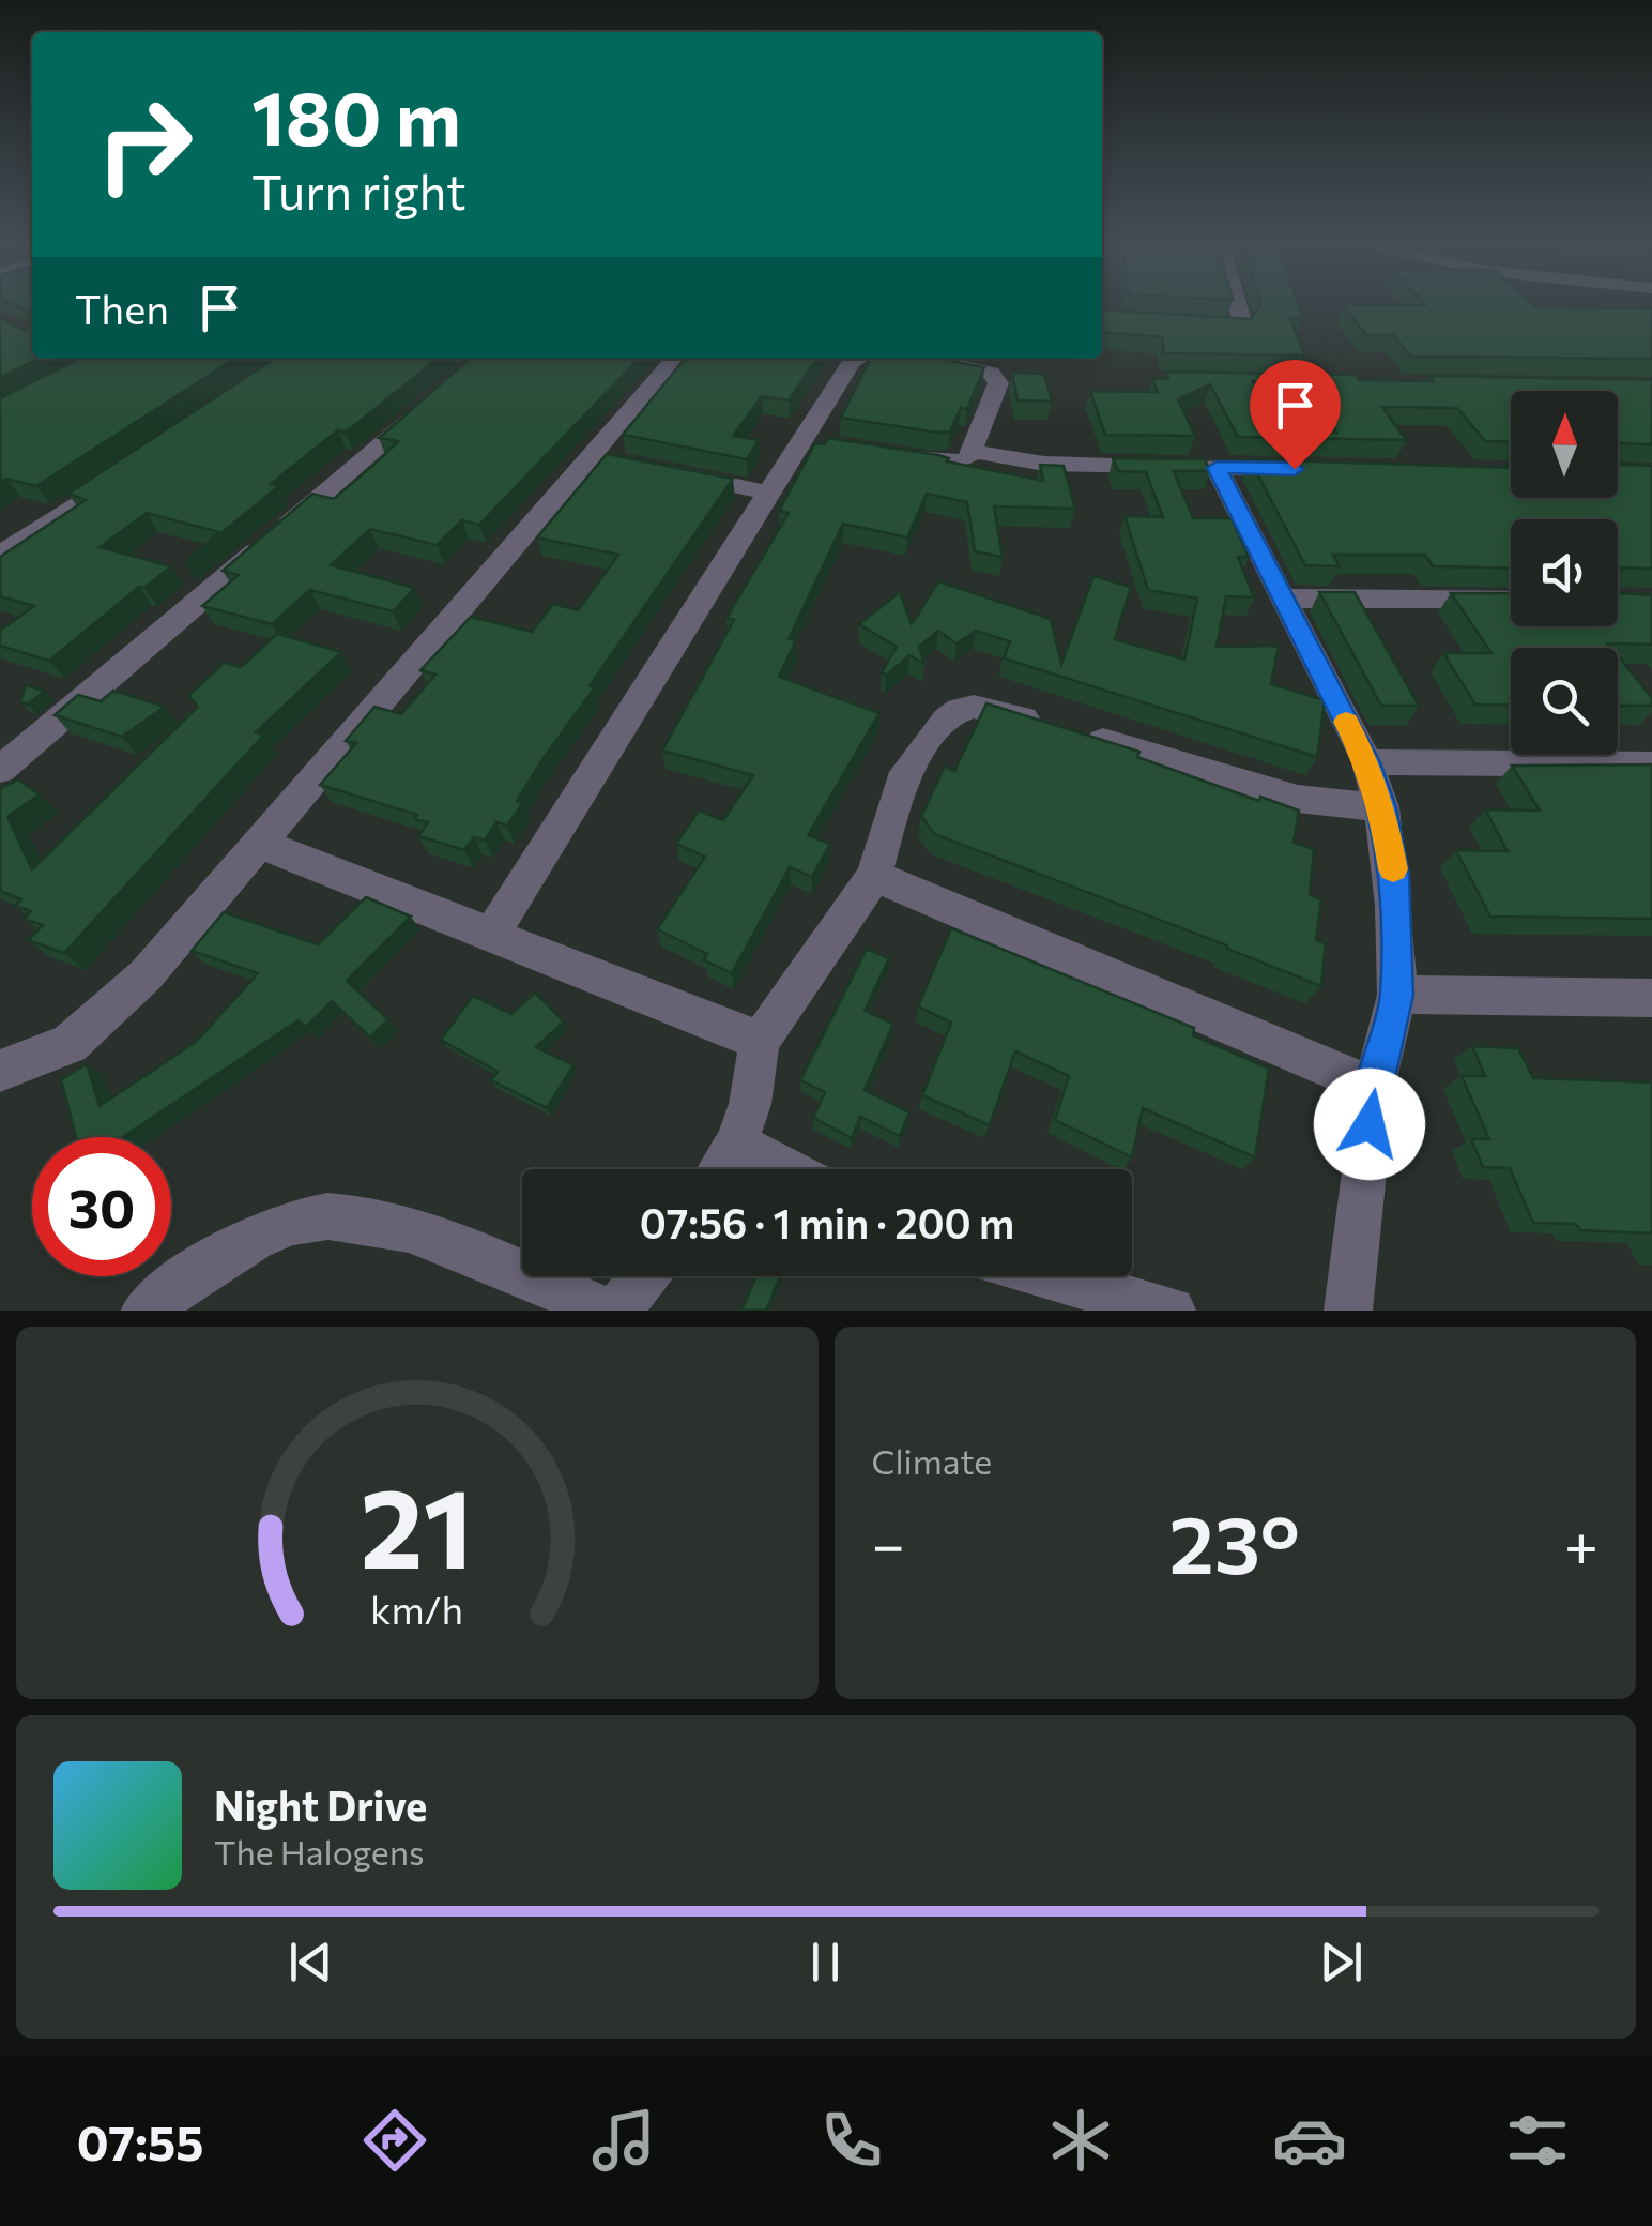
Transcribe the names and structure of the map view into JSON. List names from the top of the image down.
{
  "north": "top",
  "page": {
    "turn": ["180 m", "Turn right"],
    "then": "Then",
    "limit": "30",
    "trip": "07:56 · 1 min · 200 m",
    "tile": "Climate",
    "heat": ["−", "23°", "+"],
    "song": ["Night Drive", "The Halogens"],
    "tabs": "07:55",
    "gauge": ["21", "km/h"]
  }
}
